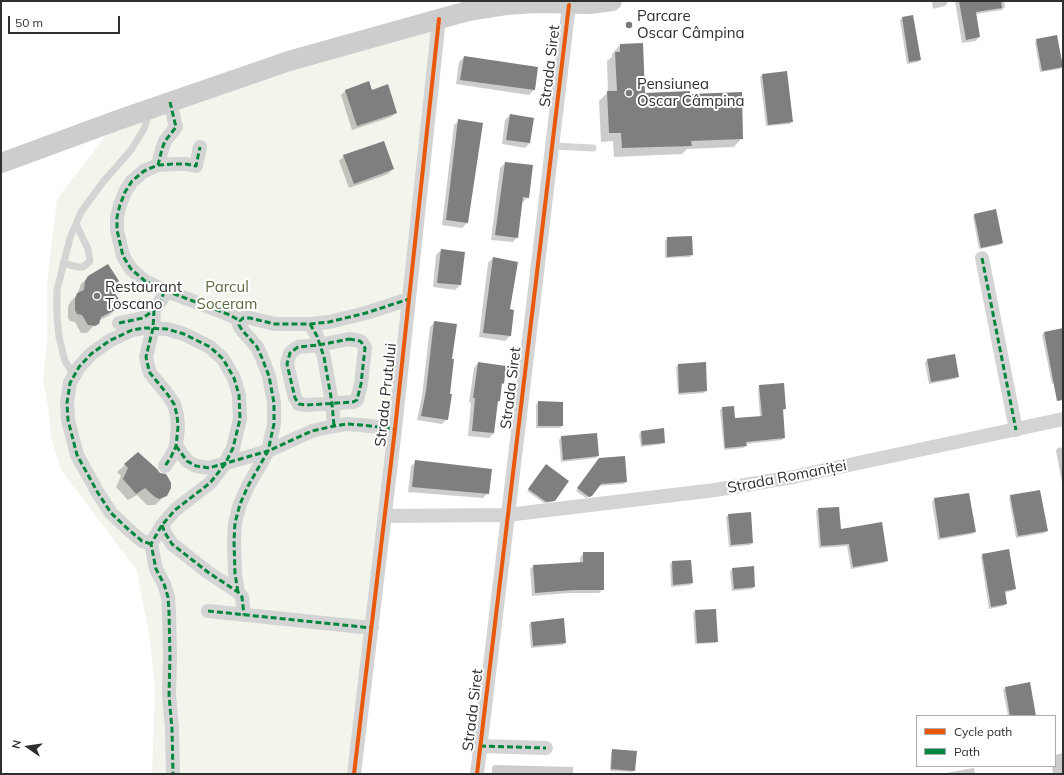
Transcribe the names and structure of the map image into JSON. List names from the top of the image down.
{
  "streets": {
    "street": ["Strada Siret", "Strada Prutului", "Strada Romaniței"]
  },
  "crossings": [
    ["Strada Siret", "Strada Romaniței"],
    ["Strada Prutului", "Strada Romaniței"]
  ],
  "parks": ["Parcul Soceram"],
  "places": ["Parcare Oscar Câmpina", "Pensiunea Oscar Câmpina", "Restaurant Toscano"],
  "legend": ["Cycle path", "Path"],
  "scale_bar": "50 m",
  "north": "left"
}
